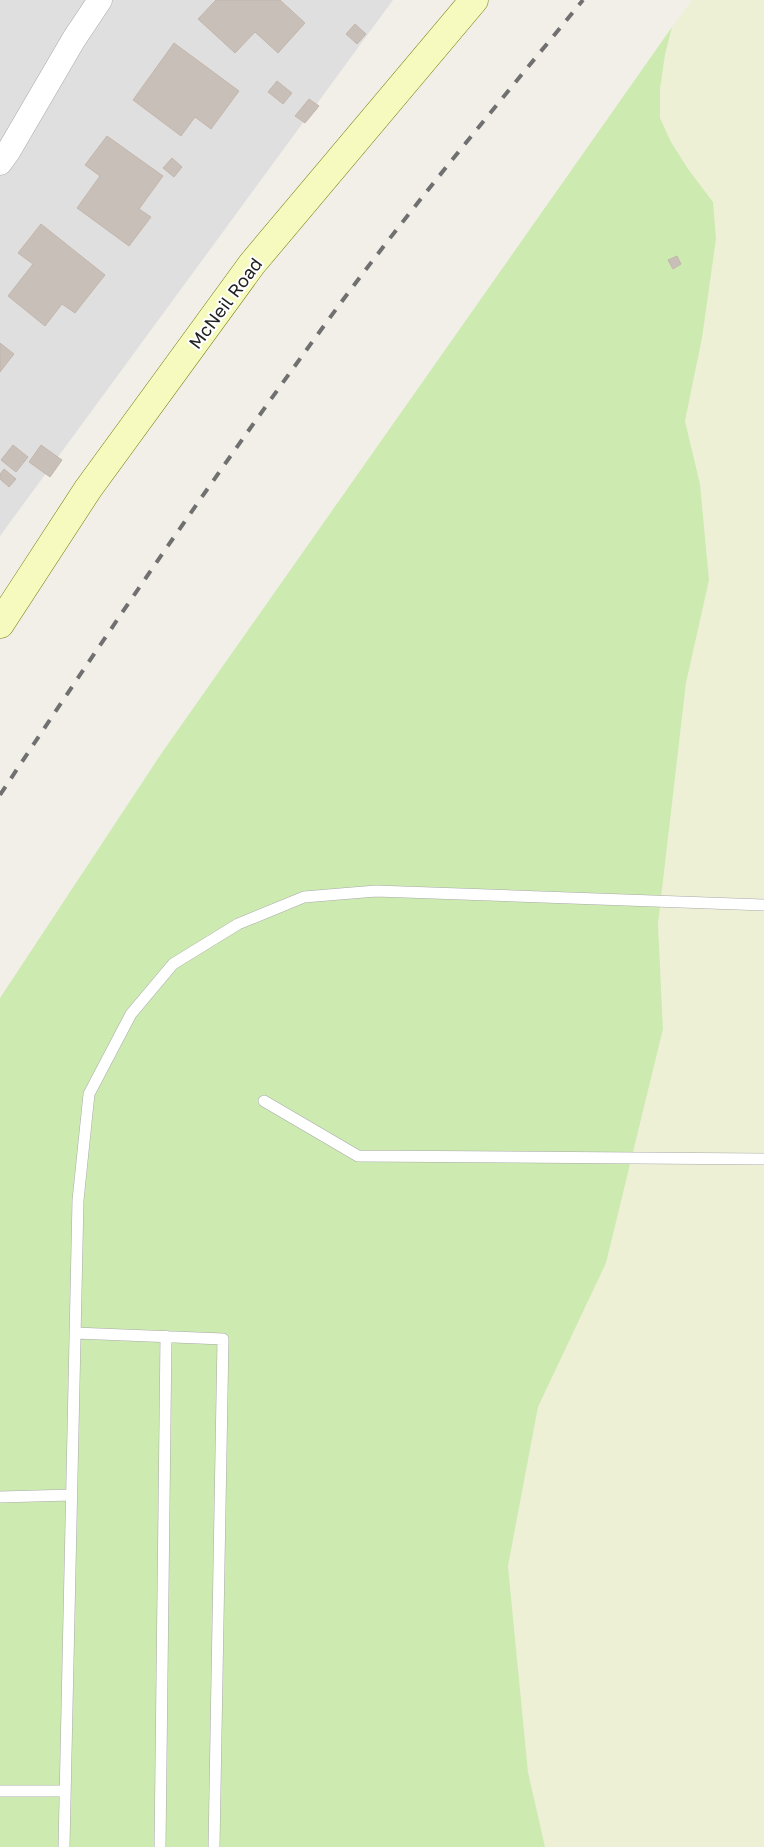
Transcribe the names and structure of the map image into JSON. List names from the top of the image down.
{
  "streets": {
    "main road": ["McNeil Road"]
  }
}
